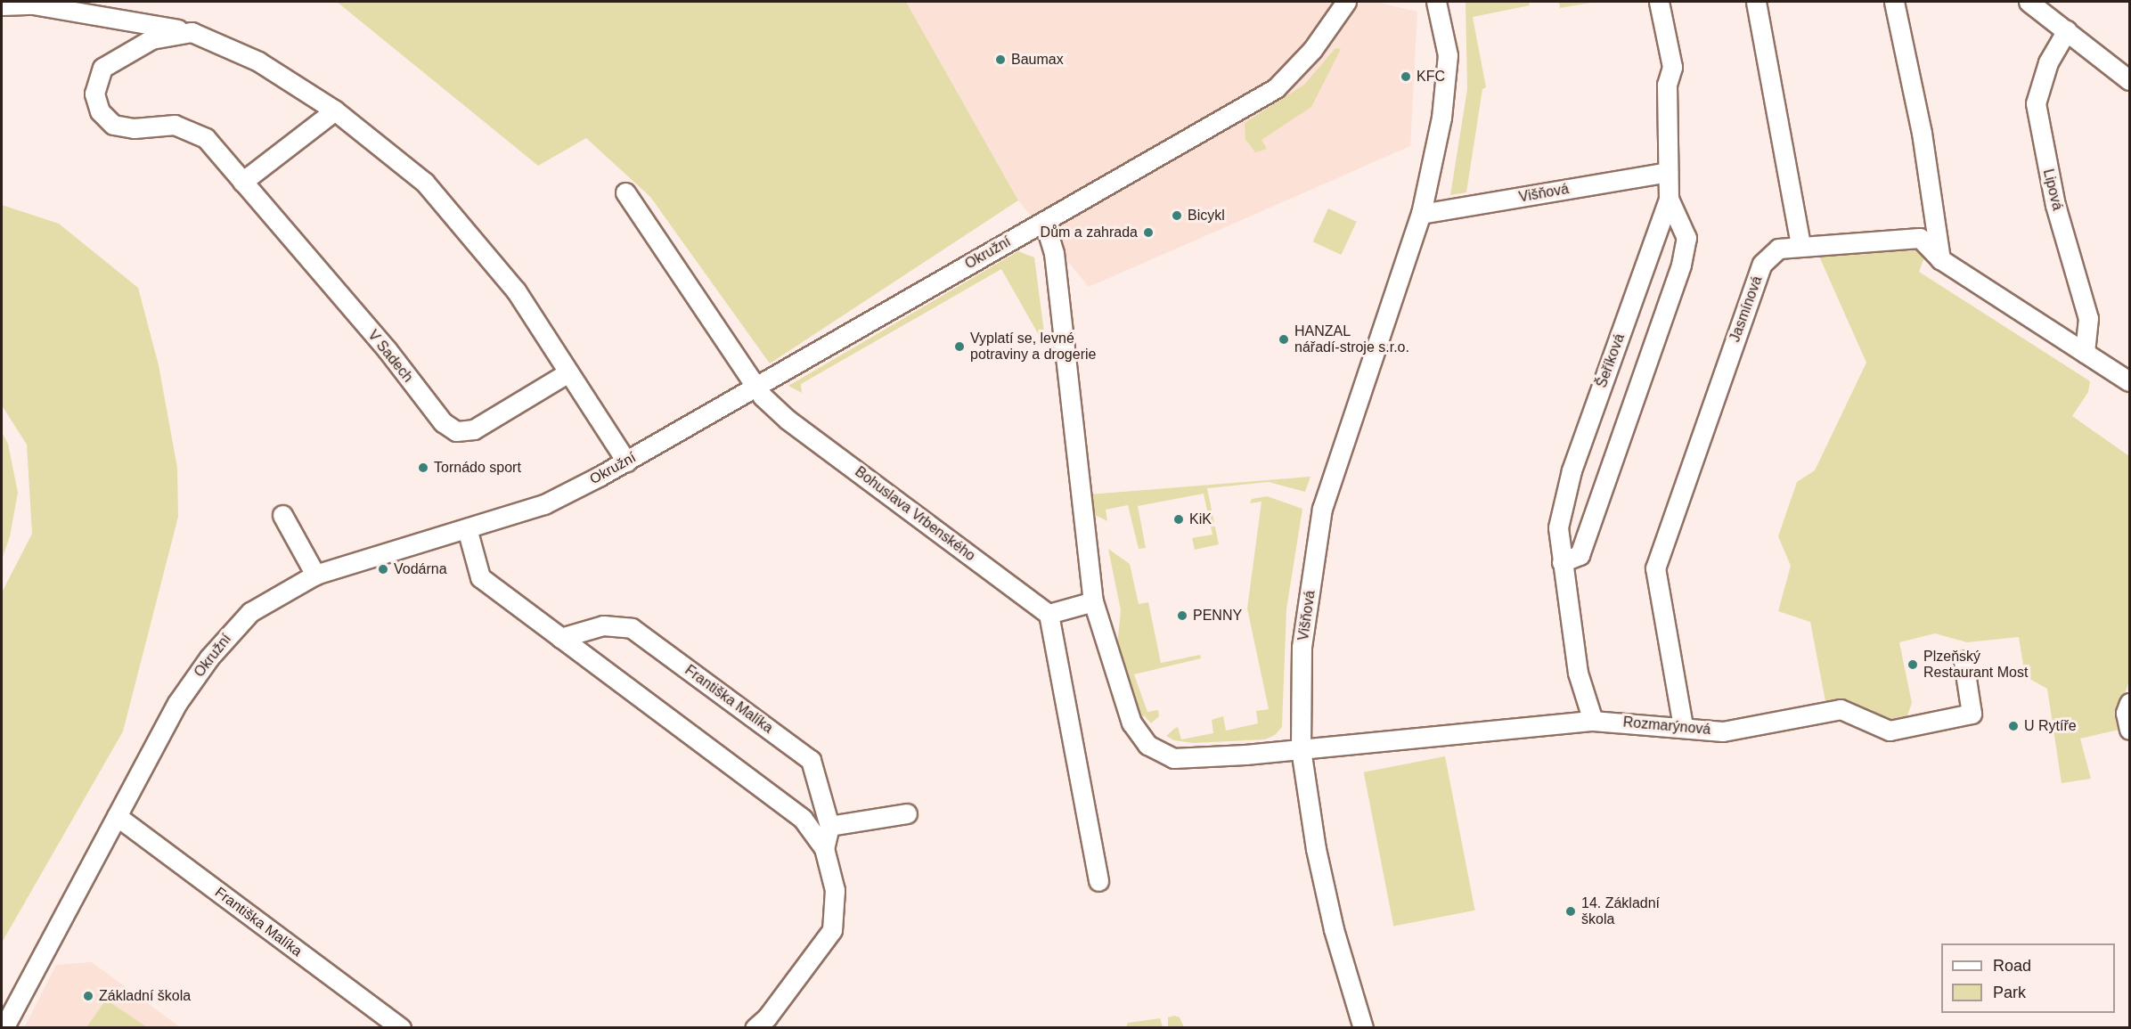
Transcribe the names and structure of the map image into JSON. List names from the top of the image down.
{
  "streets": {
    "street": [
      "Lipová",
      "Višňová",
      "Okružní",
      "Jasmínová",
      "V Sadech",
      "Šeříková",
      "Bohuslava Vrbenského",
      "Františka Malíka",
      "Rozmarýnová"
    ]
  },
  "crossings": [
    ["Lipová", "Jasmínová"],
    ["Višňová", "Šeříková"],
    ["Višňová", "Rozmarýnová"],
    ["Okružní", "Bohuslava Vrbenského"],
    ["Okružní", "Františka Malíka"],
    ["Okružní", "Rozmarýnová"],
    ["Jasmínová", "Rozmarýnová"],
    ["Šeříková", "Rozmarýnová"]
  ],
  "places": [
    "Baumax",
    "KFC",
    "Bicykl",
    "Dům a zahrada",
    "HANZAL nářadí-stroje s.r.o.",
    "Vyplatí se, levné potraviny a drogerie",
    "Tornádo sport",
    "KiK",
    "Vodárna",
    "PENNY",
    "Plzeňský Restaurant Most",
    "U Rytíře",
    "14. Základní škola",
    "Základní škola"
  ],
  "legend": ["Road", "Park"]
}
